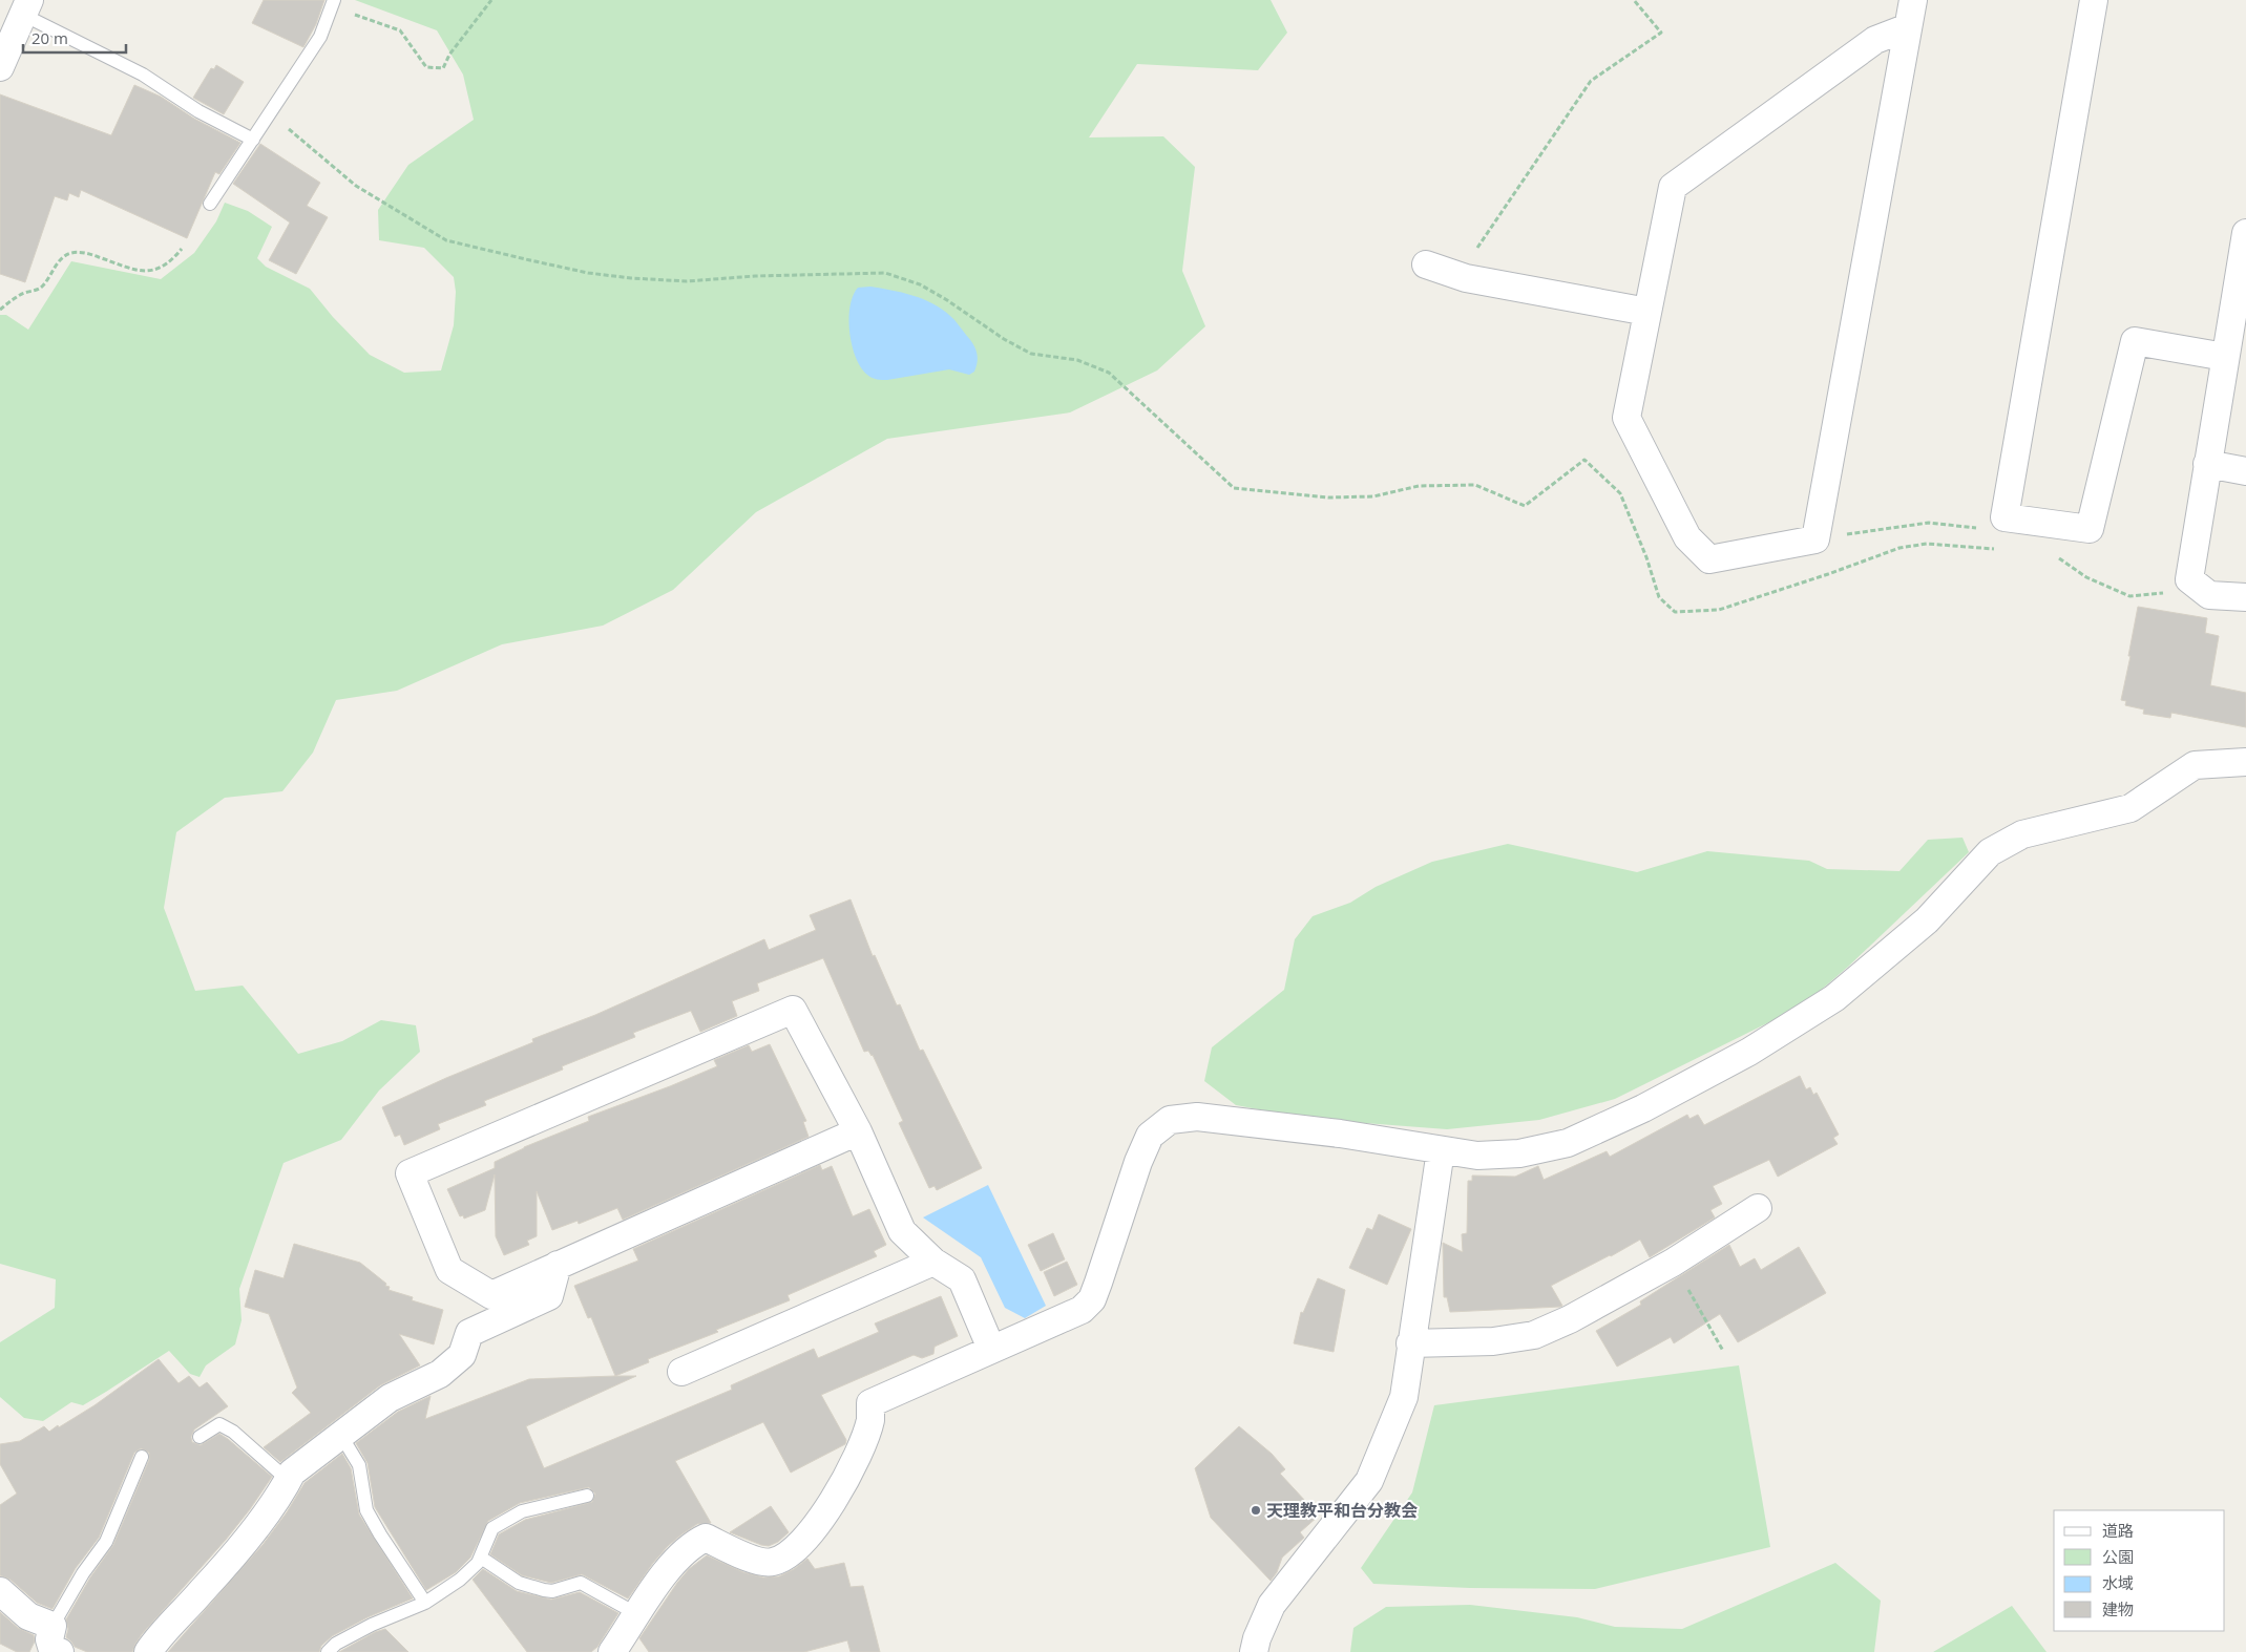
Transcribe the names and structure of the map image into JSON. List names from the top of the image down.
{
  "places": ["天理教平和台分教会"],
  "legend": [
    "道路",
    "公園",
    "水域",
    "建物"
  ],
  "scale_bar": "20 m"
}
